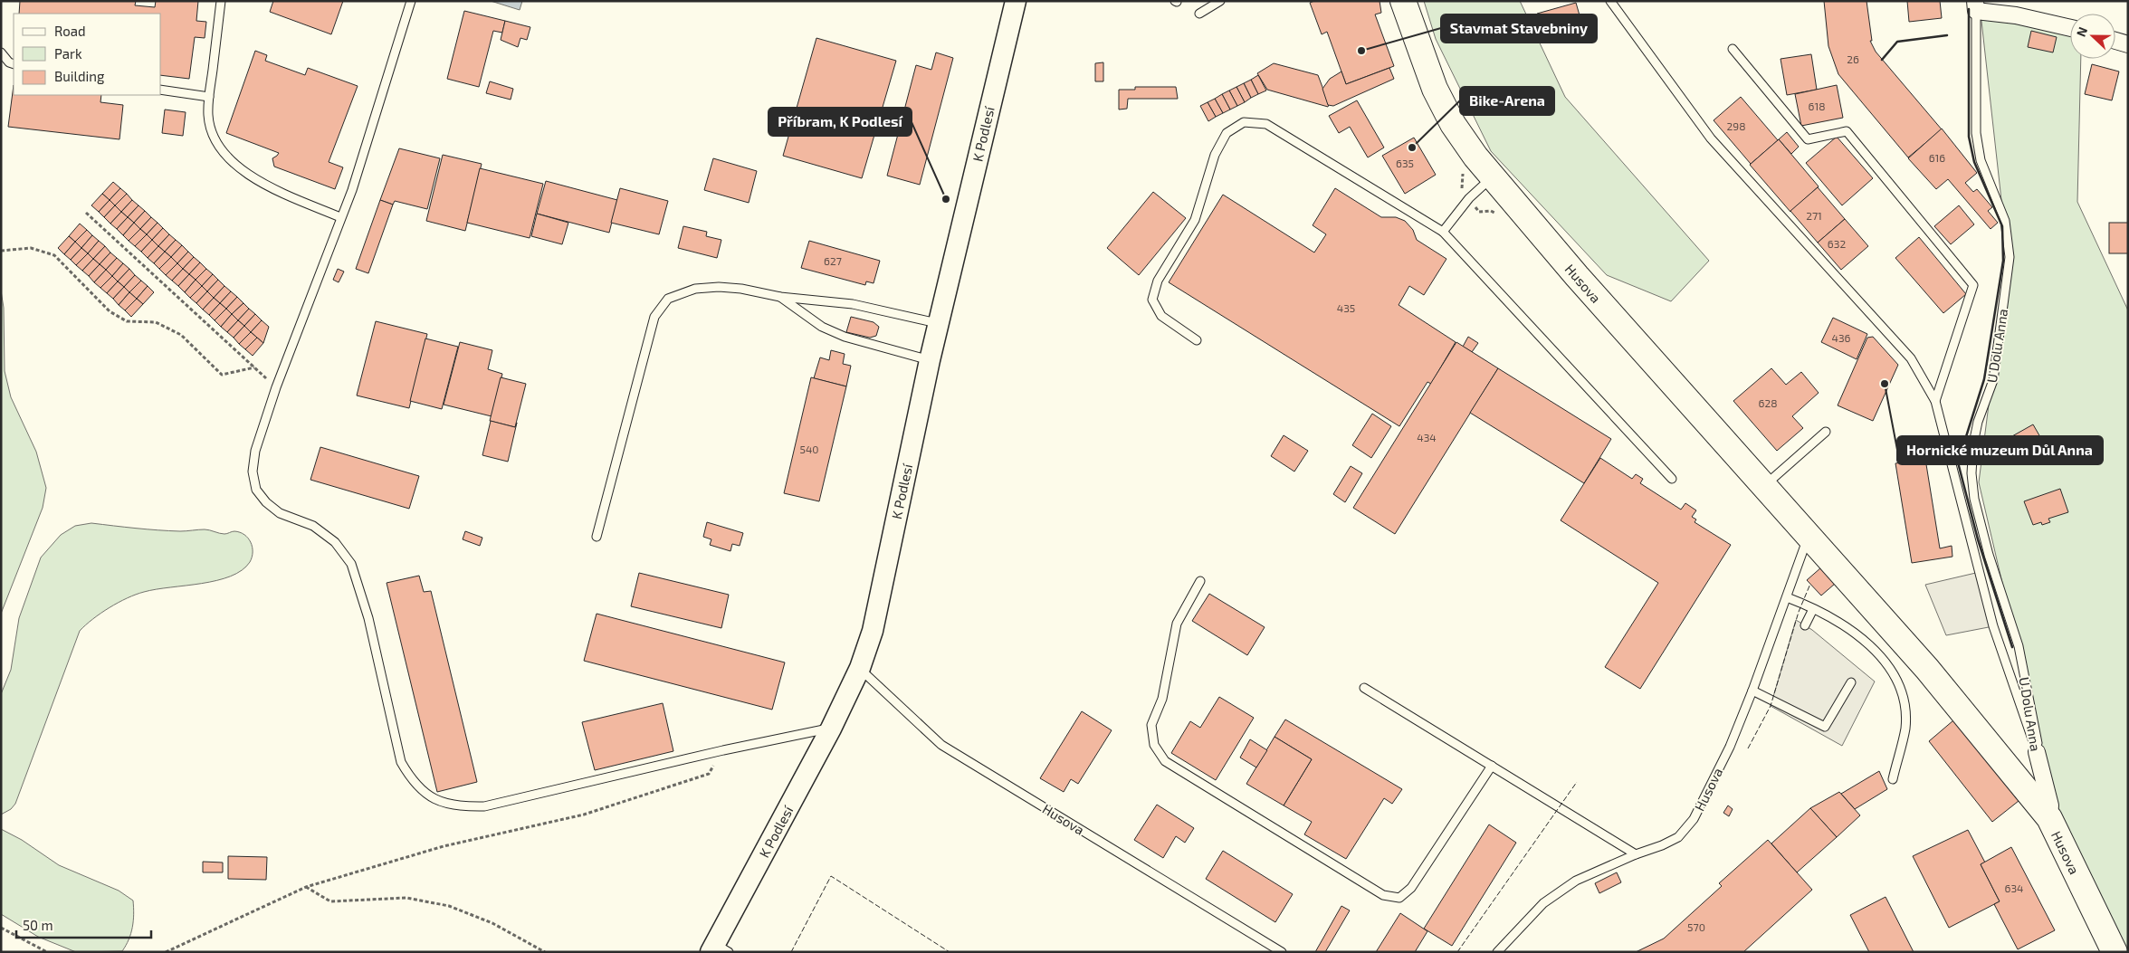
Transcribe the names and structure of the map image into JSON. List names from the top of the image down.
{
  "streets": {
    "main road": ["Husova"],
    "street": ["K Podlesí", "U Dolu Anna"]
  },
  "crossings": [
    ["K Podlesí", "Husova"],
    ["Husova", "U Dolu Anna"]
  ],
  "places": [
    "Stavmat Stavebniny",
    "Bike-Arena",
    "Příbram, K Podlesí",
    "Hornické muzeum Důl Anna"
  ],
  "house_numbers": [
    "26",
    "618",
    "298",
    "616",
    "635",
    "271",
    "632",
    "627",
    "435",
    "436",
    "628",
    "434",
    "540",
    "634",
    "570"
  ],
  "legend": ["Road", "Park", "Building"],
  "scale_bar": "50 m",
  "north": "left"
}
